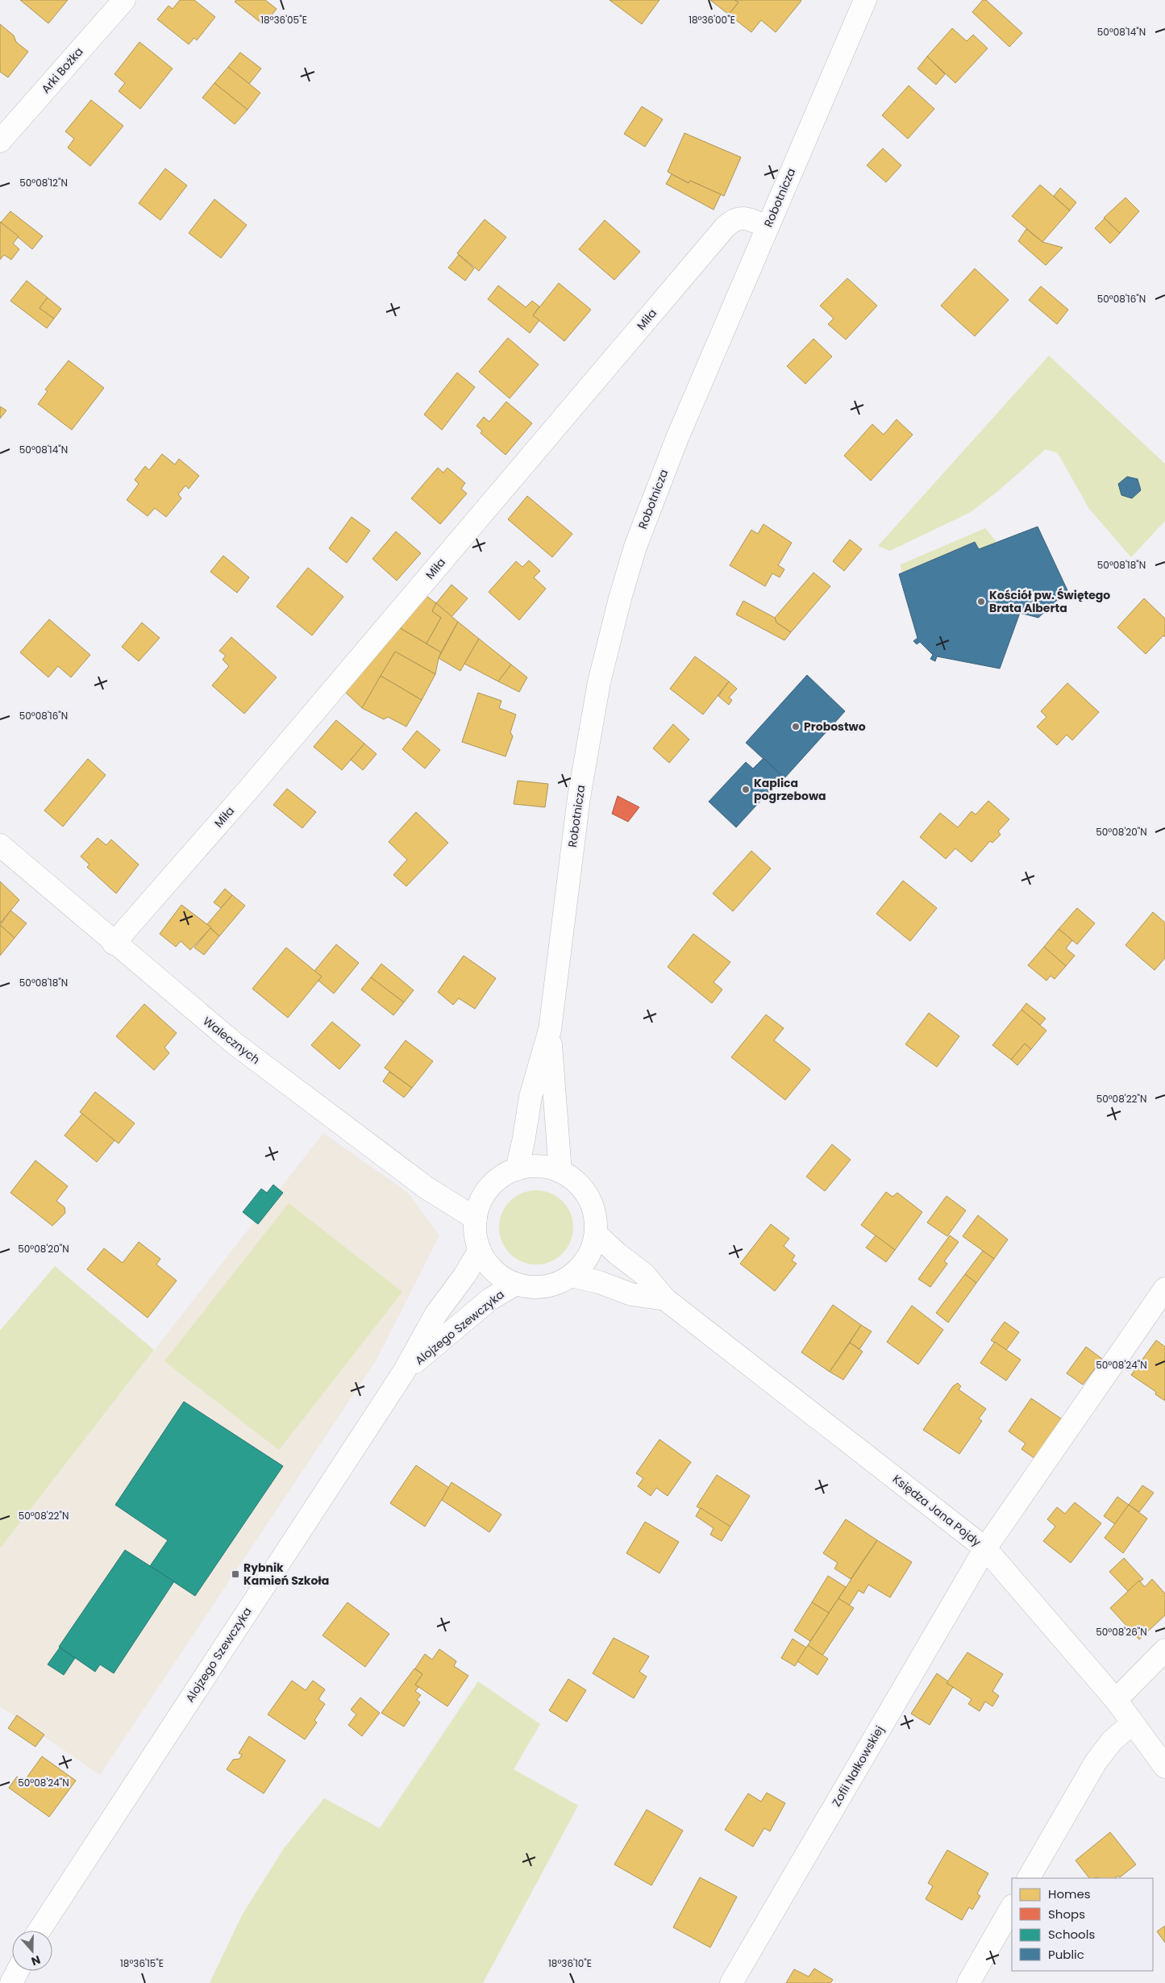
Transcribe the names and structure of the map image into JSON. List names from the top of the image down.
{
  "streets": {
    "street": [
      "Arki Bożka",
      "Robotnicza",
      "Miła",
      "Walecznych",
      "Alojzego Szewczyka",
      "Księdza Jana Pojdy",
      "Zofii Nałkowskiej"
    ]
  },
  "crossings": [
    ["Robotnicza", "Miła"],
    ["Robotnicza", "Walecznych"],
    ["Robotnicza", "Alojzego Szewczyka"],
    ["Robotnicza", "Księdza Jana Pojdy"],
    ["Miła", "Walecznych"],
    ["Walecznych", "Alojzego Szewczyka"],
    ["Walecznych", "Księdza Jana Pojdy"],
    ["Alojzego Szewczyka", "Księdza Jana Pojdy"],
    ["Księdza Jana Pojdy", "Zofii Nałkowskiej"]
  ],
  "places": {
    "other": ["Kościół pw. Świętego Brata Alberta", "Probostwo", "Kaplica pogrzebowa"],
    "transit": ["Rybnik Kamień Szkoła"]
  },
  "legend": [
    "Homes",
    "Shops",
    "Schools",
    "Public"
  ],
  "north": "bottom",
  "coordinates": [
    "18°36'00\"E",
    "18°36'05\"E",
    "50°08'14\"N",
    "50°08'12\"N",
    "50°08'16\"N",
    "50°08'18\"N",
    "50°08'20\"N",
    "50°08'22\"N",
    "50°08'24\"N",
    "50°08'26\"N",
    "18°36'15\"E",
    "18°36'10\"E"
  ]
}
